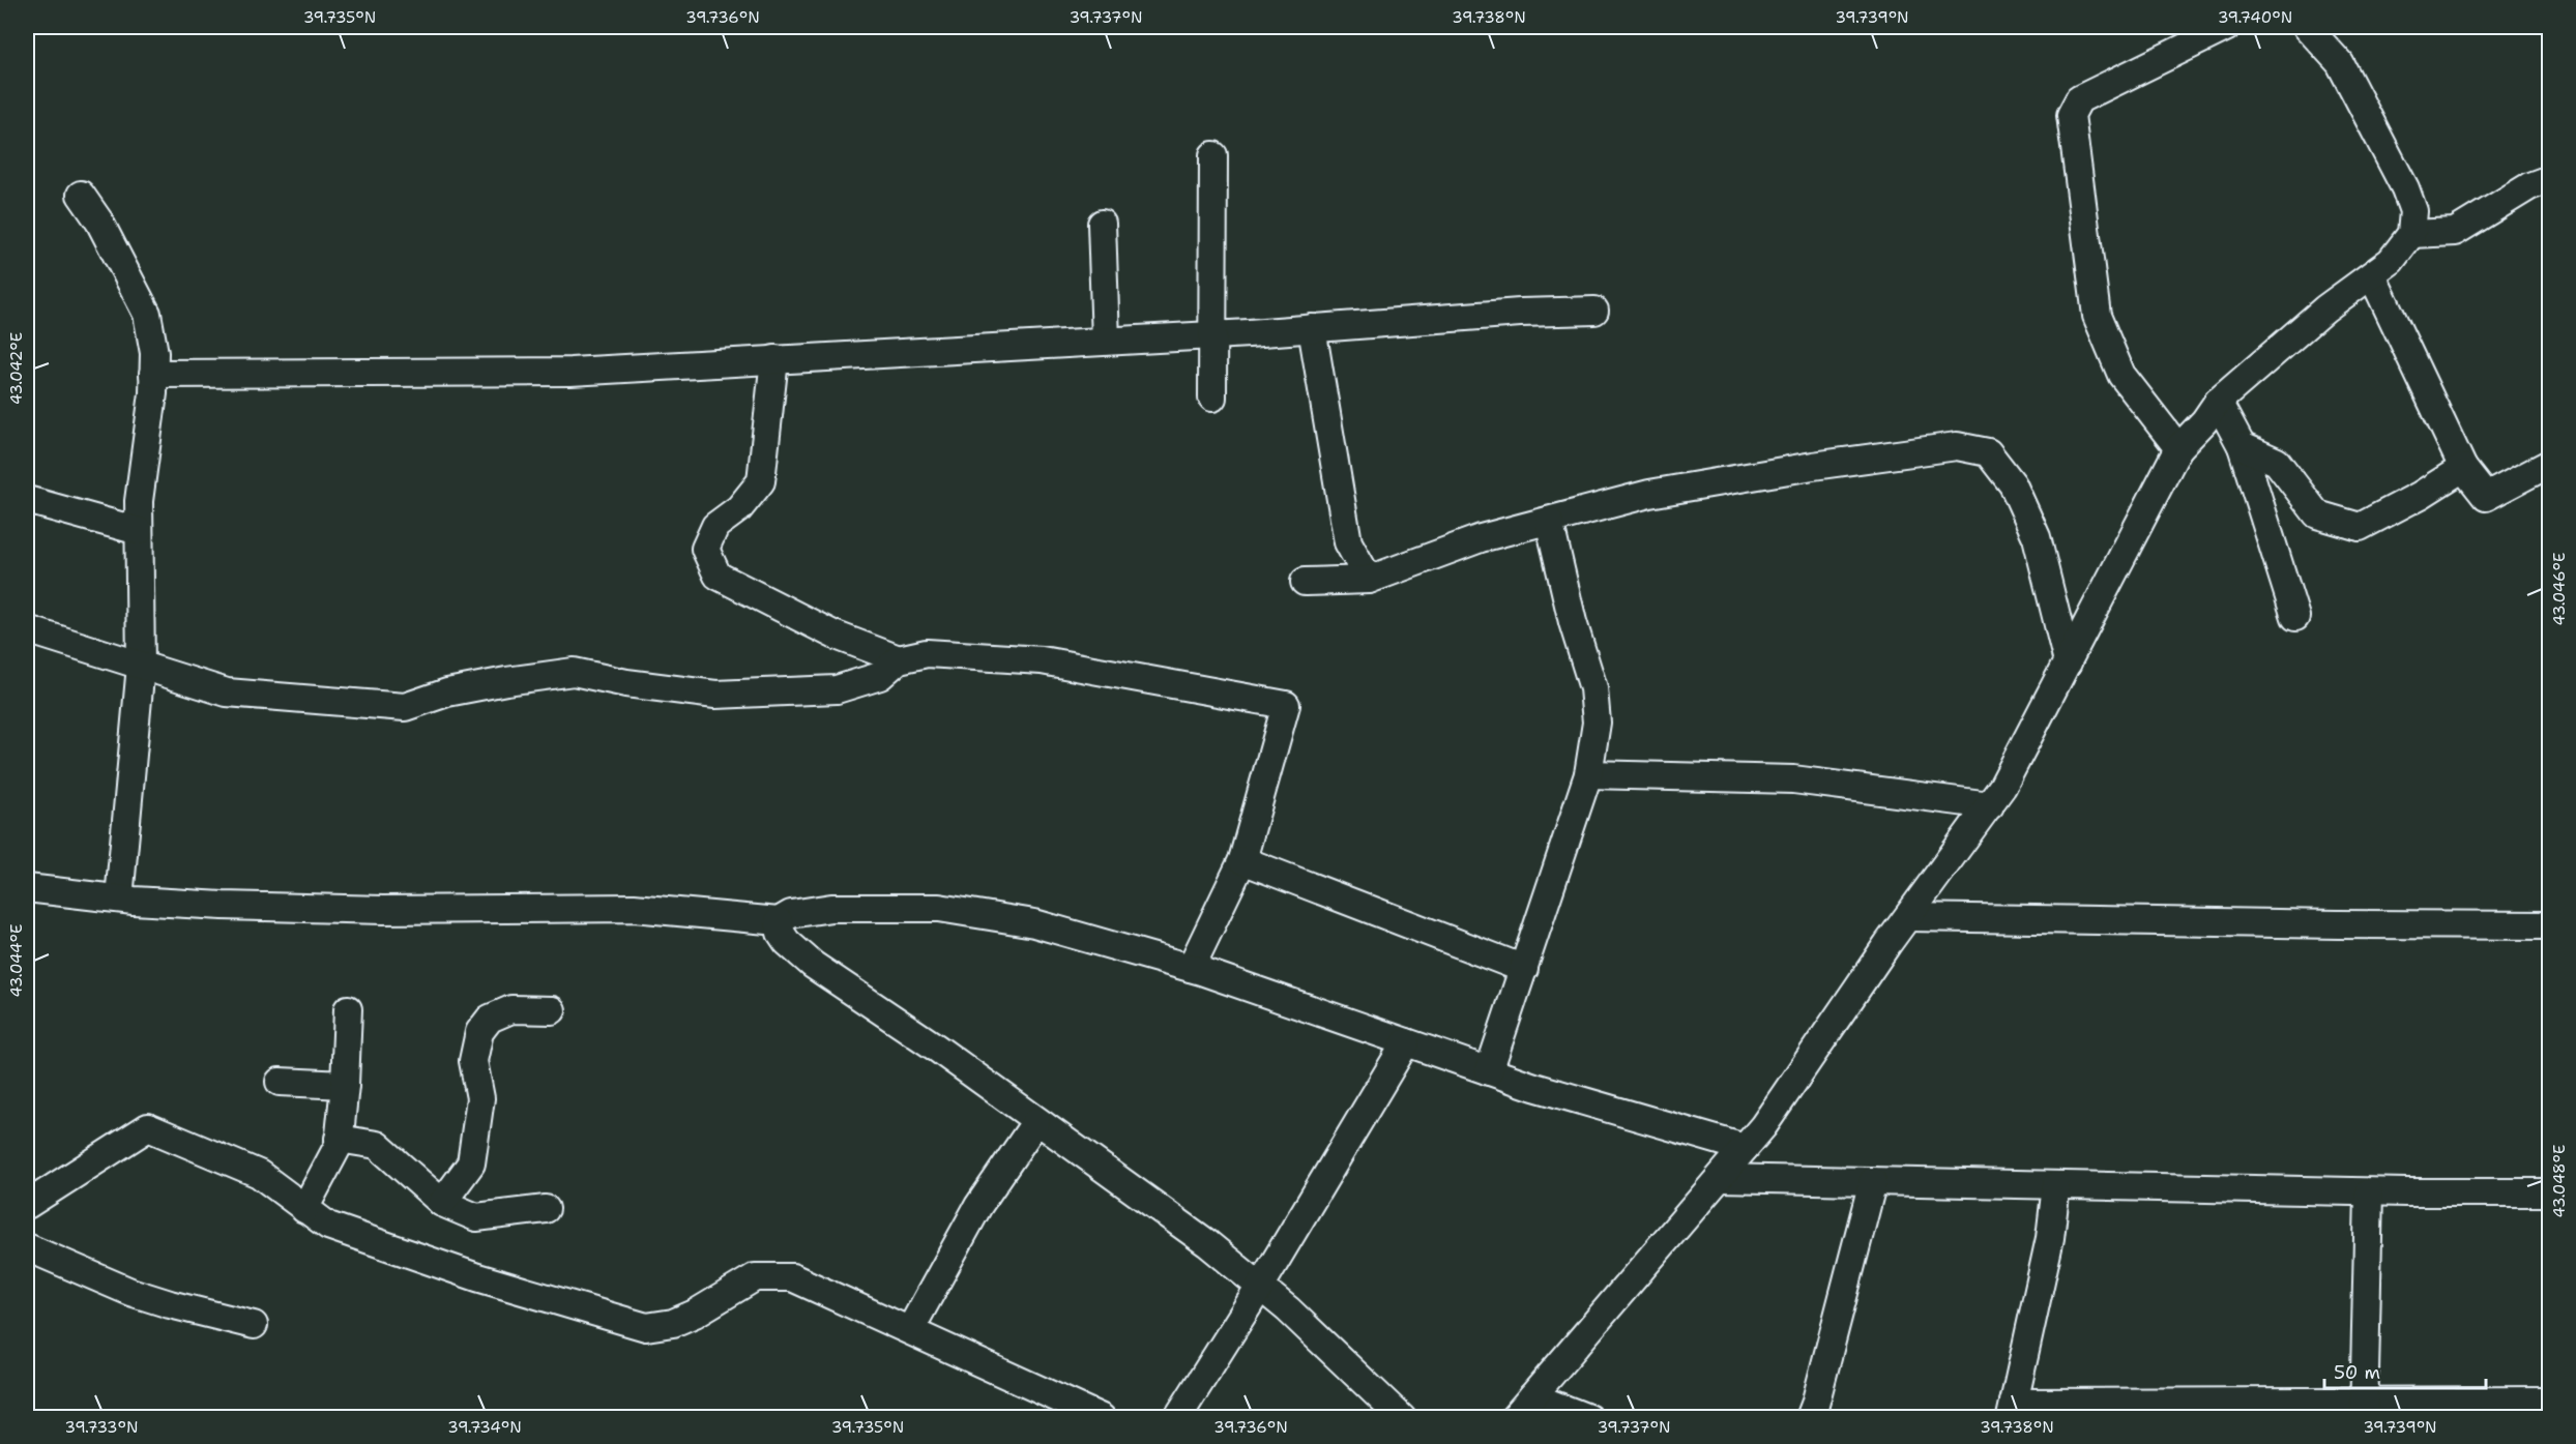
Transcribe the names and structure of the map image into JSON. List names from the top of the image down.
{
  "scale_bar": "50 m",
  "coordinates": [
    "39.735°N",
    "39.736°N",
    "39.737°N",
    "39.738°N",
    "39.739°N",
    "39.740°N",
    "43.042°E",
    "43.046°E",
    "43.044°E",
    "43.048°E",
    "39.733°N",
    "39.734°N"
  ]
}
